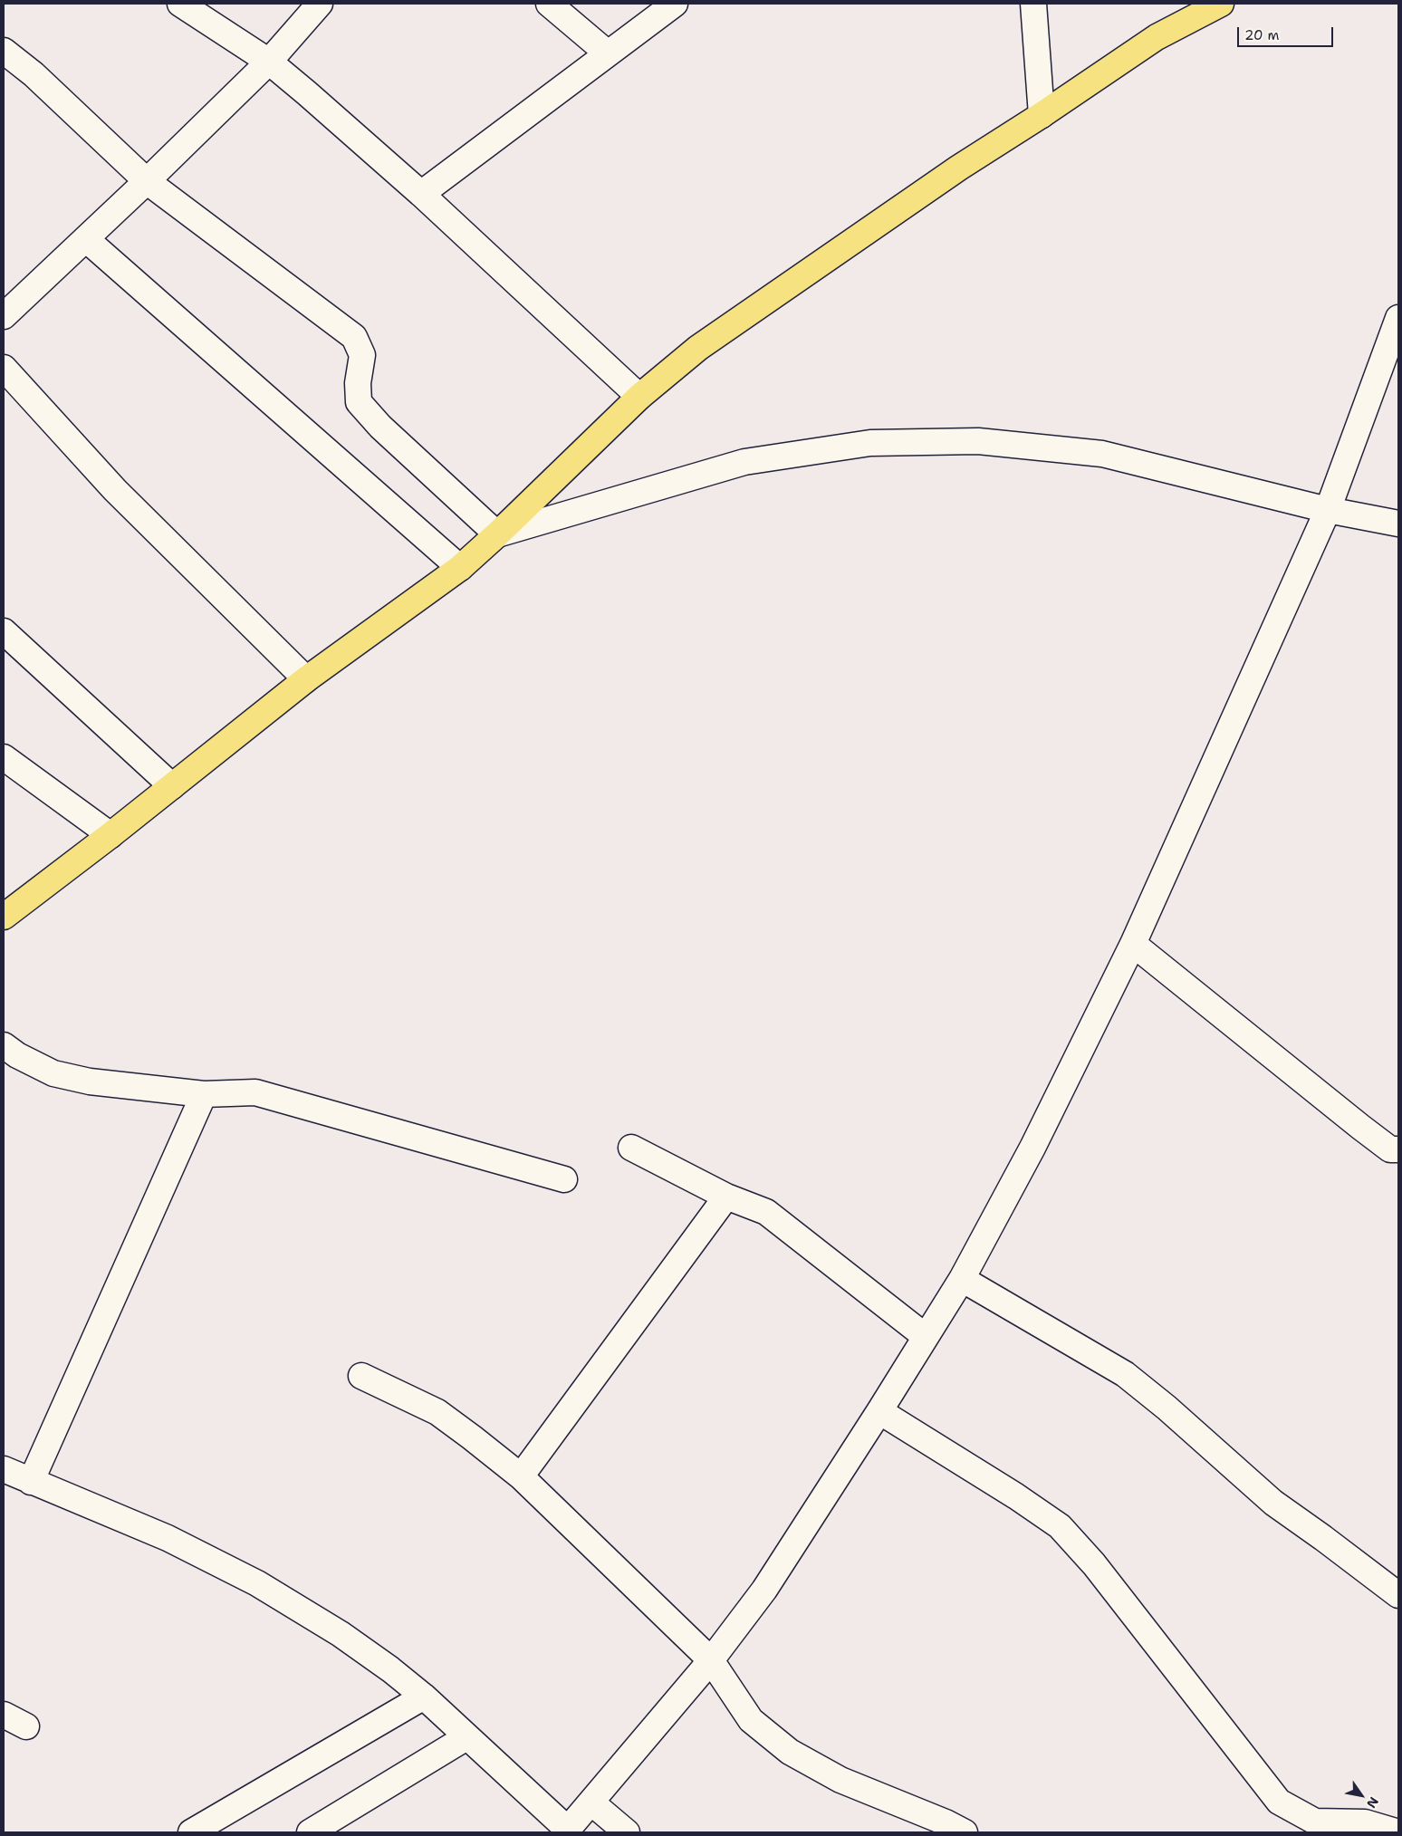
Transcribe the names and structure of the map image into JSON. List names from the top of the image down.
{
  "scale_bar": "20 m",
  "north": "bottom right"
}
